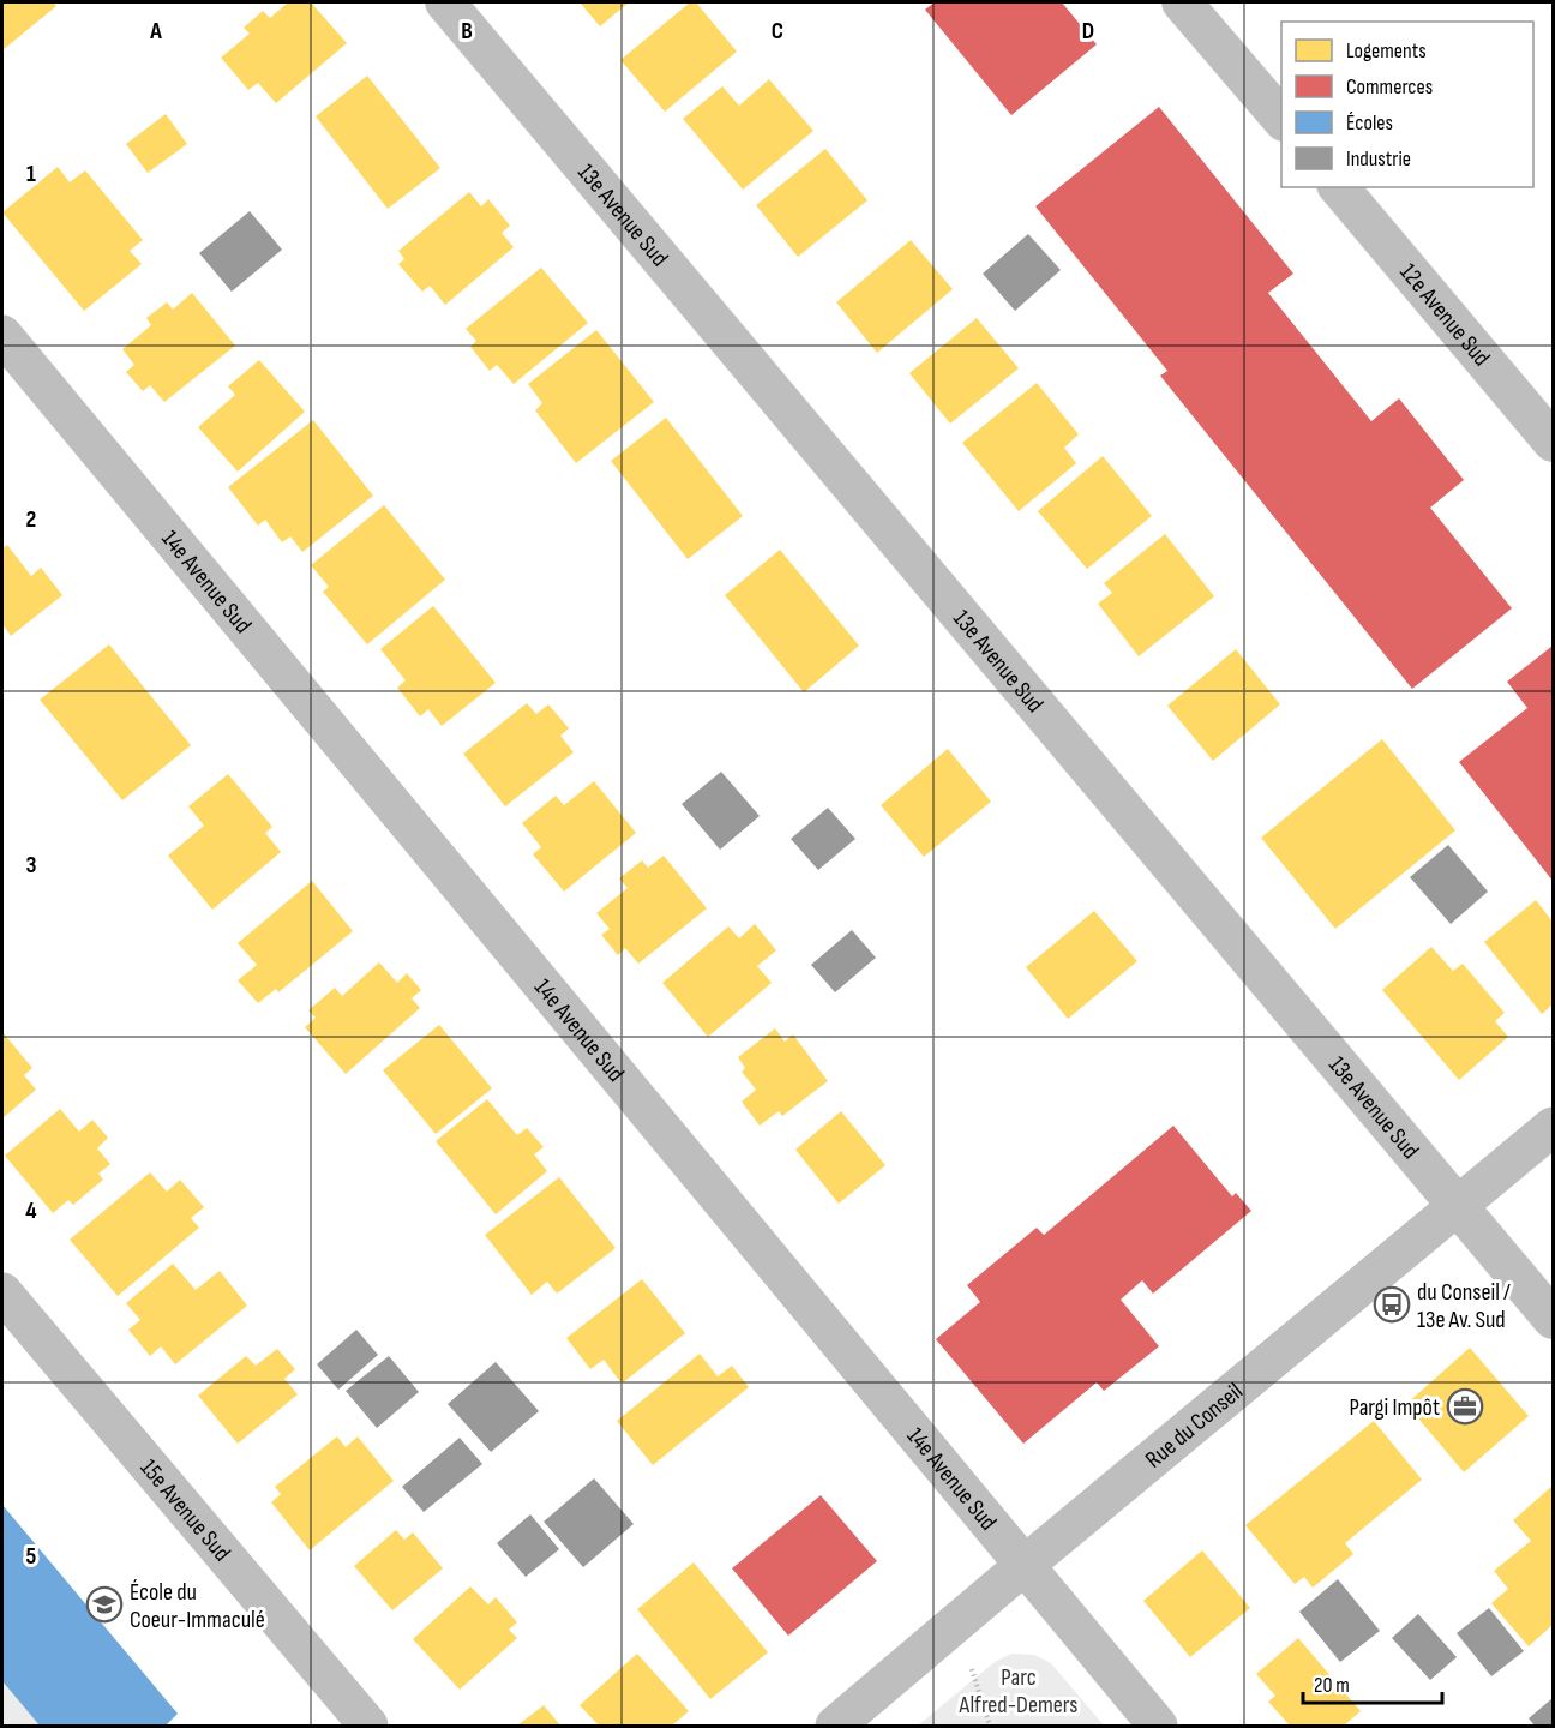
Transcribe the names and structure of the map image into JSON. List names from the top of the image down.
{
  "streets": {
    "street": [
      "13e Avenue Sud",
      "12e Avenue Sud",
      "14e Avenue Sud",
      "Rue du Conseil",
      "15e Avenue Sud"
    ]
  },
  "crossings": [
    ["13e Avenue Sud", "Rue du Conseil"],
    ["14e Avenue Sud", "Rue du Conseil"]
  ],
  "parks": ["Parc Alfred-Demers"],
  "places": {
    "bus stop": ["du Conseil / 13e Av. Sud"],
    "office": ["Pargi Impôt"],
    "school or university": ["École du Coeur-Immaculé"]
  },
  "legend": [
    "Logements",
    "Commerces",
    "Écoles",
    "Industrie"
  ],
  "scale_bar": "20 m",
  "grid": {
    "columns": [
      "A",
      "B",
      "C",
      "D"
    ],
    "rows": [
      "1",
      "2",
      "3",
      "4",
      "5"
    ]
  }
}
